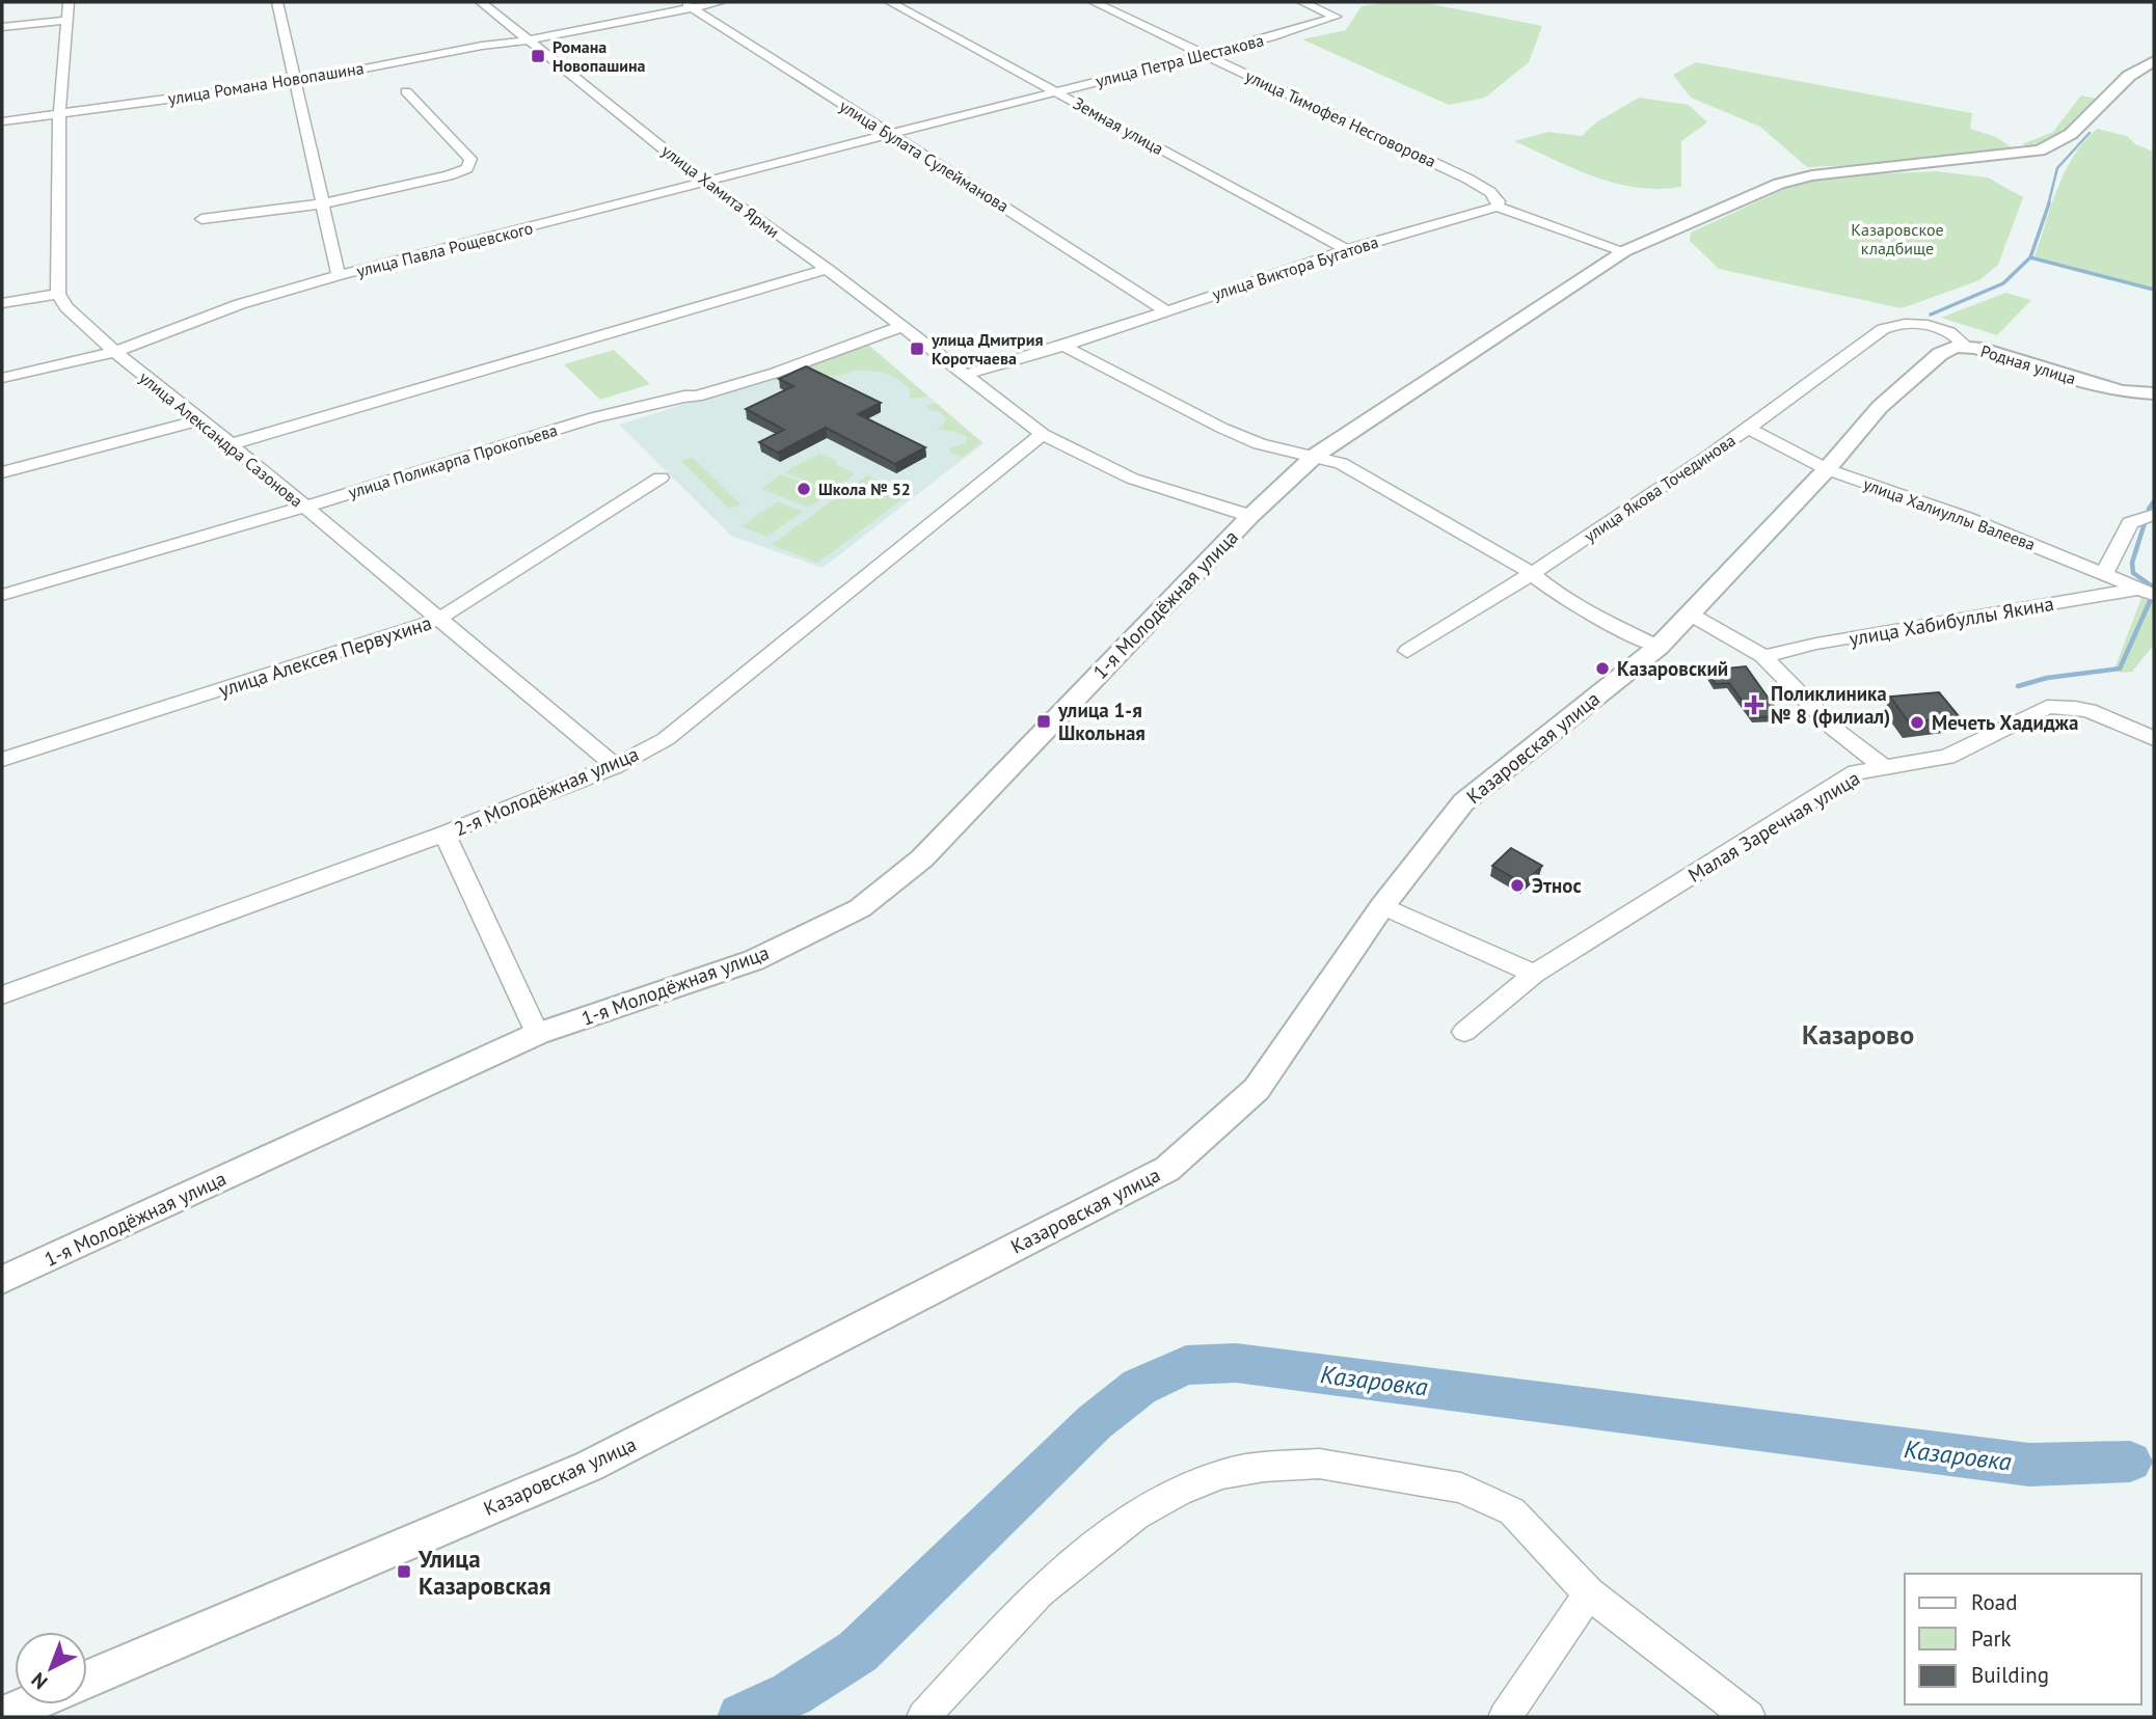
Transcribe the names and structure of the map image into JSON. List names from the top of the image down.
{
  "streets": {
    "street": [
      "улица Петра Шестакова",
      "улица Романа Новопашина",
      "улица Тимофея Несговорова",
      "Земная улица",
      "улица Булата Сулейманова",
      "улица Хамита Ярми",
      "улица Павла Рощевского",
      "улица Виктора Бугатова",
      "Родная улица",
      "улица Александра Сазонова",
      "улица Поликарпа Прокопьева",
      "улица Якова Точединова",
      "улица Халиуллы Валеева",
      "1-я Молодёжная улица",
      "улица Хабибуллы Якина",
      "улица Алексея Первухина",
      "Казаровская улица",
      "2-я Молодёжная улица",
      "Малая Заречная улица"
    ]
  },
  "crossings": [
    ["улица Петра Шестакова", "улица Тимофея Несговорова"],
    ["улица Петра Шестакова", "Земная улица"],
    ["улица Петра Шестакова", "улица Булата Сулейманова"],
    ["улица Петра Шестакова", "улица Павла Рощевского"],
    ["улица Романа Новопашина", "улица Булата Сулейманова"],
    ["улица Романа Новопашина", "улица Хамита Ярми"],
    ["улица Тимофея Несговорова", "улица Виктора Бугатова"],
    ["Земная улица", "улица Виктора Бугатова"],
    ["улица Булата Сулейманова", "улица Павла Рощевского"],
    ["улица Булата Сулейманова", "улица Виктора Бугатова"],
    ["улица Хамита Ярми", "улица Павла Рощевского"],
    ["улица Хамита Ярми", "улица Виктора Бугатова"],
    ["улица Хамита Ярми", "улица Поликарпа Прокопьева"],
    ["улица Павла Рощевского", "улица Александра Сазонова"],
    ["Родная улица", "улица Якова Точединова"],
    ["Родная улица", "Казаровская улица"],
    ["улица Александра Сазонова", "улица Поликарпа Прокопьева"],
    ["улица Александра Сазонова", "улица Алексея Первухина"],
    ["улица Александра Сазонова", "2-я Молодёжная улица"],
    ["улица Якова Точединова", "улица Халиуллы Валеева"],
    ["улица Халиуллы Валеева", "улица Хабибуллы Якина"],
    ["улица Халиуллы Валеева", "Казаровская улица"]
  ],
  "districts": ["Казарово"],
  "water": ["Казаровка"],
  "parks": ["Казаровское кладбище"],
  "places": {
    "transit": [
      "Романа Новопашина",
      "улица Дмитрия Коротчаева",
      "улица 1-я Школьная",
      "Улица Казаровская"
    ],
    "other": [
      "Школа № 52",
      "Казаровский",
      "Мечеть Хадиджа",
      "Этнос"
    ],
    "health": ["Поликлиника № 8 (филиал)"]
  },
  "legend": ["Road", "Park", "Building"],
  "north": "bottom left"
}
